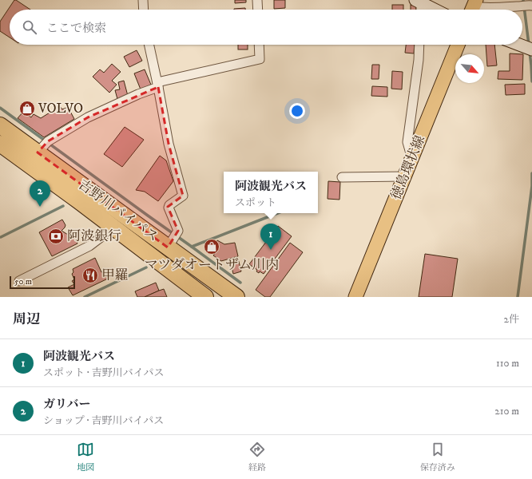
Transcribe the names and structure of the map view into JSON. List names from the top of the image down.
{
  "streets": {
    "highway": ["吉野川バイパス"],
    "main road": ["徳島環状線"]
  },
  "places": {
    "shop": ["VOLVO", "マツダオートザム川内"],
    "bank": ["阿波銀行"],
    "restaurant": ["甲羅"]
  },
  "scale_bar": "50 m",
  "north": "bottom right",
  "page": {
    "search": "ここで検索",
    "popup": ["阿波観光バス", "スポット"],
    "pins": ["2", "1"],
    "scale": "50 m",
    "heading": ["周辺", "2件"],
    "list": [
      {
        "mark": "1",
        "name": "阿波観光バス",
        "note": "スポット · 吉野川バイパス",
        "value": "110 m"
      },
      {
        "mark": "2",
        "name": "ガリバー",
        "note": "ショップ · 吉野川バイパス",
        "value": "210 m"
      }
    ],
    "nav": ["地図", "経路", "保存済み"]
  }
}
